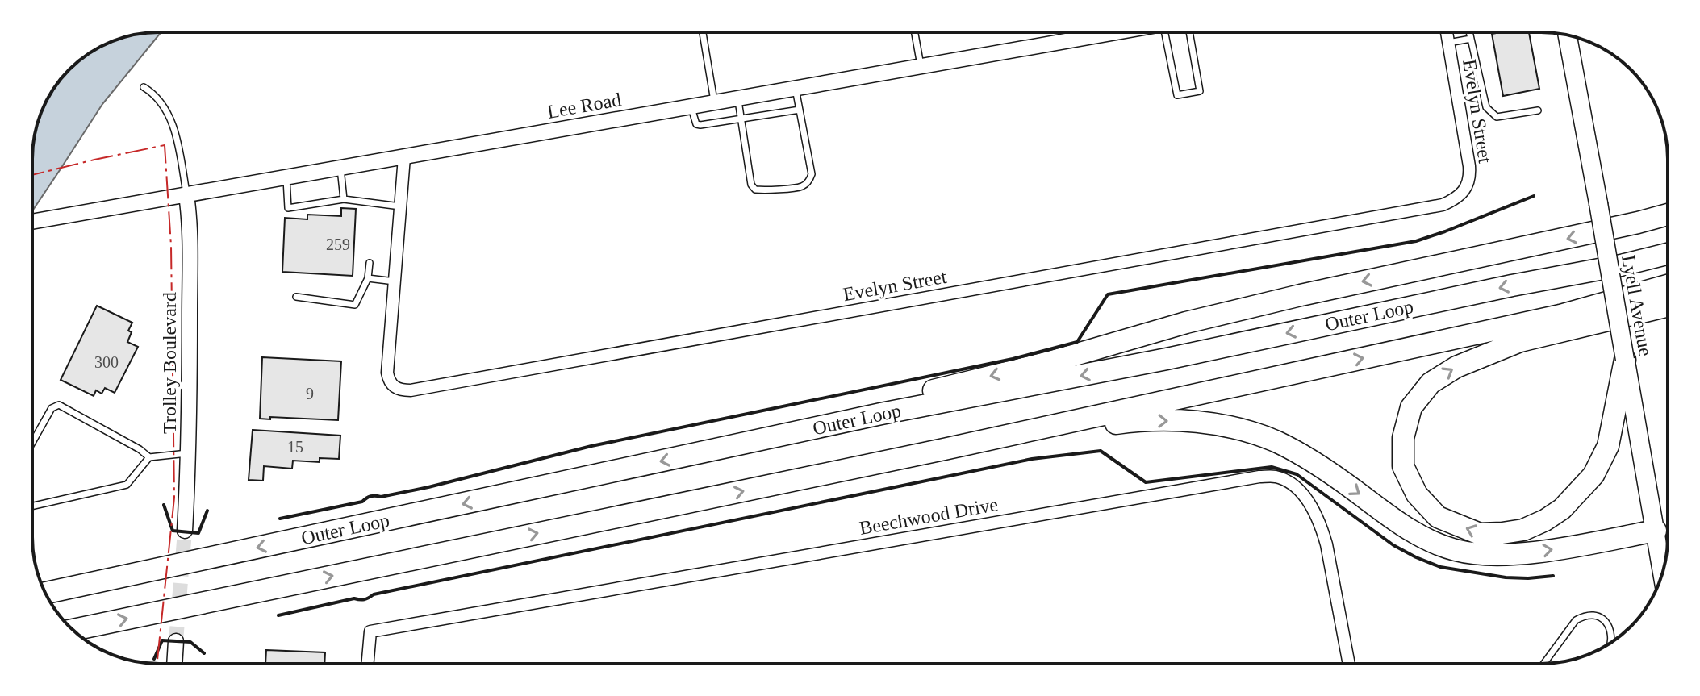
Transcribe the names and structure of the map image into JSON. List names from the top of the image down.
{
  "streets": {
    "highway": ["Outer Loop"],
    "main road": ["Lyell Avenue"],
    "street": [
      "Lee Road",
      "Evelyn Street",
      "Trolley Boulevard",
      "Beechwood Drive"
    ]
  },
  "crossings": [
    ["Lee Road", "Evelyn Street"],
    ["Lee Road", "Trolley Boulevard"]
  ],
  "house_numbers": [
    "259",
    "300",
    "9",
    "15"
  ]
}
